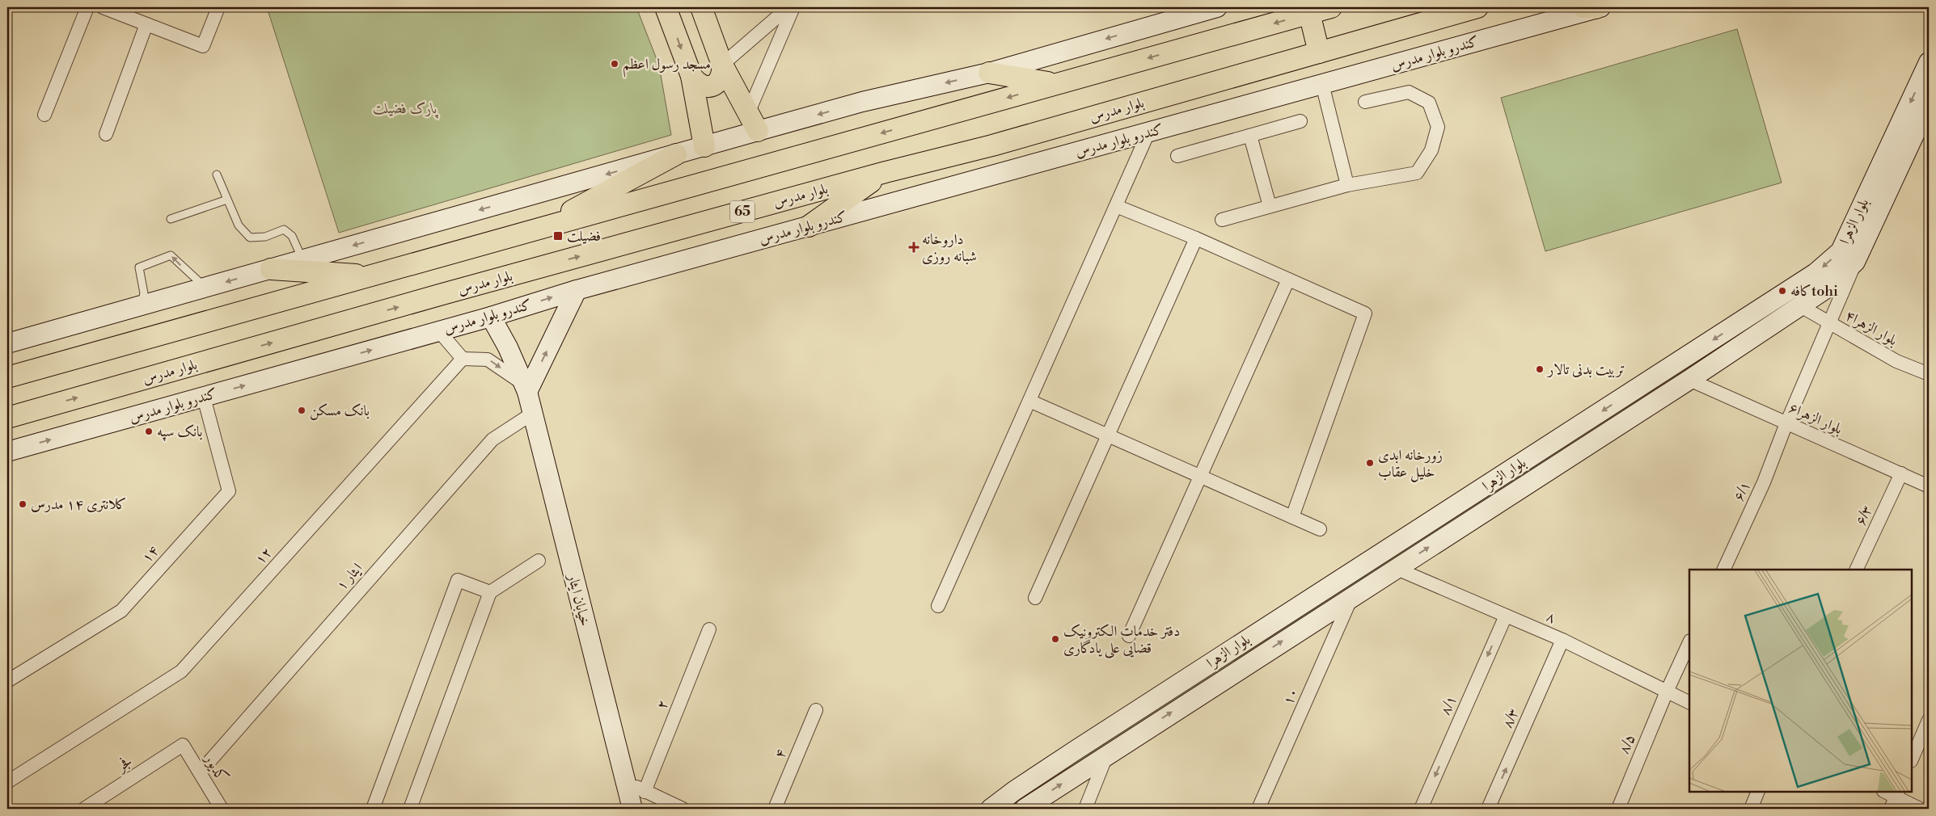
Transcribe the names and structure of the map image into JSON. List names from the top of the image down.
{
  "streets": {
    "main road": [
      "کندرو بلوار مدرس",
      "بلوار مدرس",
      "65",
      "بلوار الزهرا",
      "خیابان ایثار"
    ],
    "street": [
      "بلوار الزهرا۴",
      "بلوار الزهرا۶",
      "۶/۱",
      "۶/۳",
      "۱۴",
      "۱۲",
      "ایثار ۱",
      "۸",
      "۱۰",
      "۲",
      "۸/۱",
      "۸/۳",
      "۸/۵",
      "۴",
      "فجر",
      "کدیور"
    ]
  },
  "crossings": [
    ["کندرو بلوار مدرس", "۱۴"],
    ["کندرو بلوار مدرس", "خیابان ایثار"],
    ["بلوار الزهرا", "بلوار الزهرا۴"],
    ["بلوار الزهرا", "بلوار الزهرا۶"],
    ["بلوار الزهرا", "۶/۱"],
    ["بلوار الزهرا", "۸"],
    ["بلوار الزهرا", "۱۰"],
    ["بلوار الزهرا۴", "۶/۱"],
    ["بلوار الزهرا۶", "۶/۱"],
    ["بلوار الزهرا۶", "۶/۳"],
    ["ایثار ۱", "خیابان ایثار"],
    ["ایثار ۱", "کدیور"],
    ["۸", "۸/۱"],
    ["۸", "۸/۳"],
    ["۸", "۸/۵"],
    ["فجر", "کدیور"]
  ],
  "one_way": ["۸/۱", "۸/۳"],
  "parks": ["پارک فضیلت"],
  "places": {
    "other": [
      "مسجد رسول اعظم",
      "کافهtohi",
      "تربیت بدنی تالار",
      "بانک مسکن",
      "بانک سپه",
      "زورخانه ابدی خلیل عقاب",
      "کلانتری ۱۴ مدرس",
      "دفتر خدمات الکترونیک قضایی علی یادگاری"
    ],
    "transit": ["فضیلت"],
    "health": ["داروخانه شبانه روزی"]
  }
}
